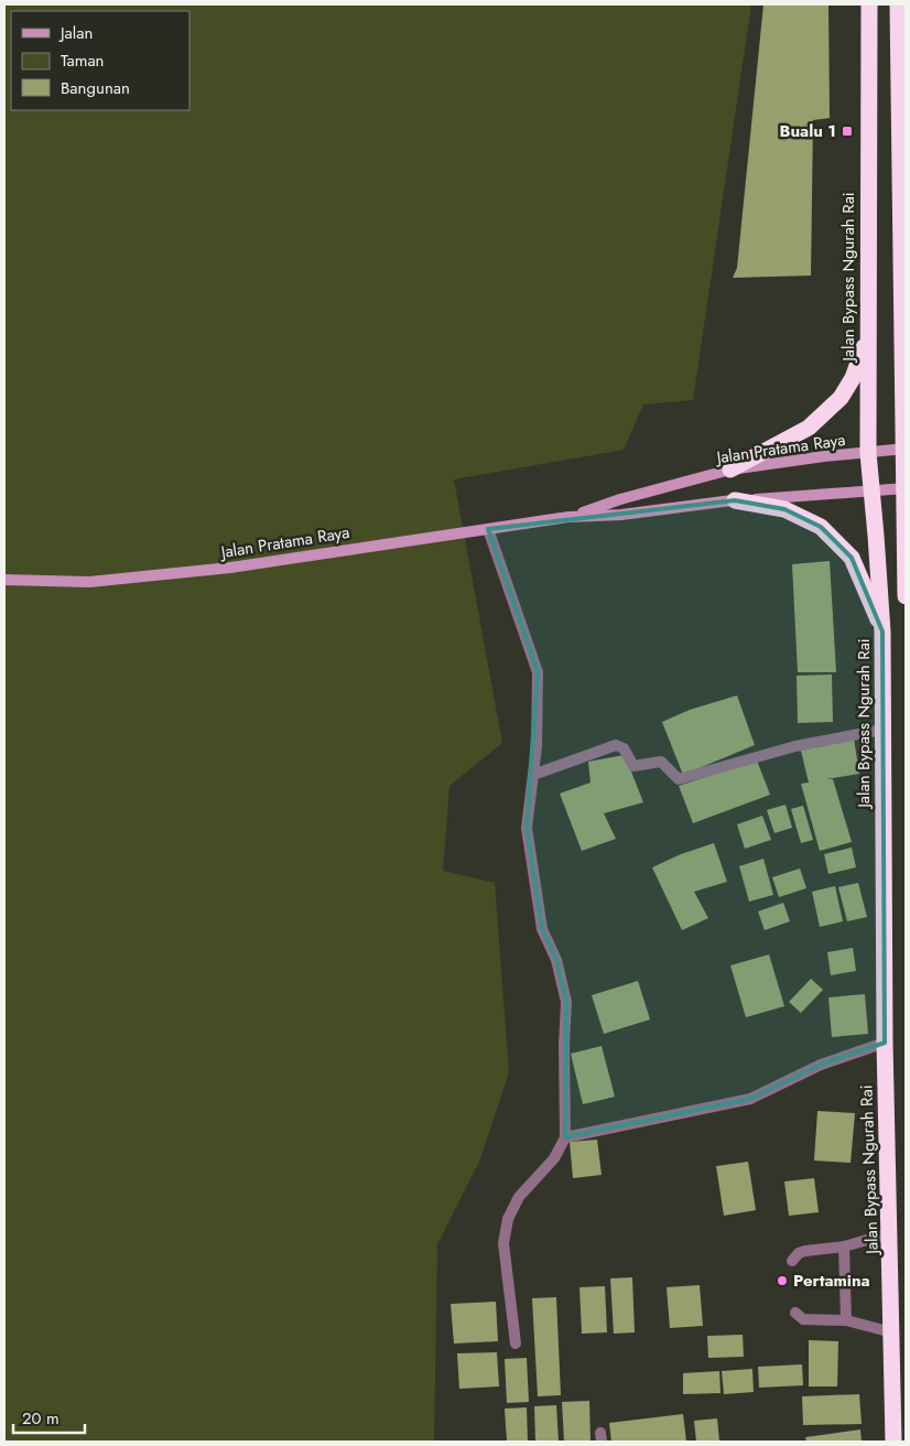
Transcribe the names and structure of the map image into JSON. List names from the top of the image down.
{
  "streets": {
    "highway": ["Jalan Bypass Ngurah Rai"],
    "main road": ["Jalan Pratama Raya"]
  },
  "crossings": [
    ["Jalan Bypass Ngurah Rai", "Jalan Pratama Raya"]
  ],
  "places": {
    "transit": ["Bualu 1"],
    "other": ["Pertamina"]
  },
  "legend": ["Jalan", "Taman", "Bangunan"],
  "scale_bar": "20 m"
}
